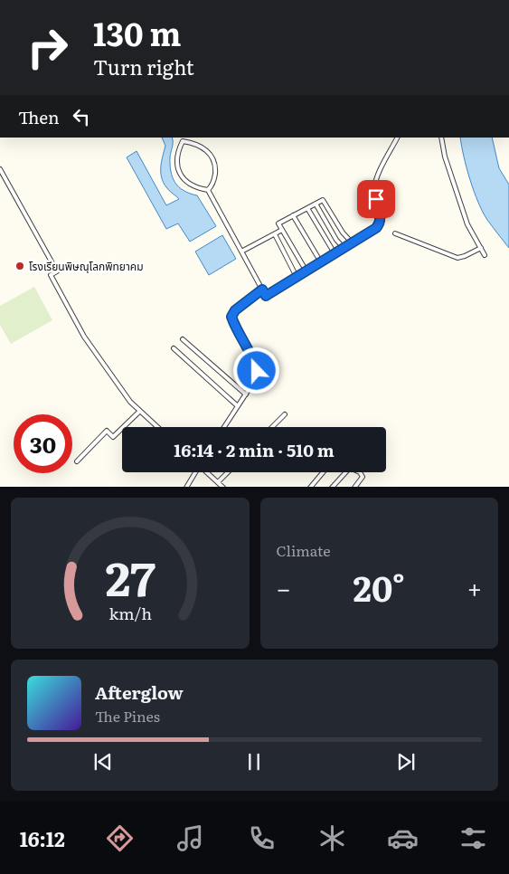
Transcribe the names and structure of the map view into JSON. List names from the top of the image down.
{
  "places": ["โรงเรียนพิษณุโลกพิทยาคม"],
  "page": {
    "turn": ["130 m", "Turn right"],
    "then": "Then",
    "limit": "30",
    "trip": "16:14 · 2 min · 510 m",
    "tile": "Climate",
    "heat": ["−", "20°", "+"],
    "song": ["Afterglow", "The Pines"],
    "tabs": "16:12",
    "gauge": ["27", "km/h"]
  }
}
